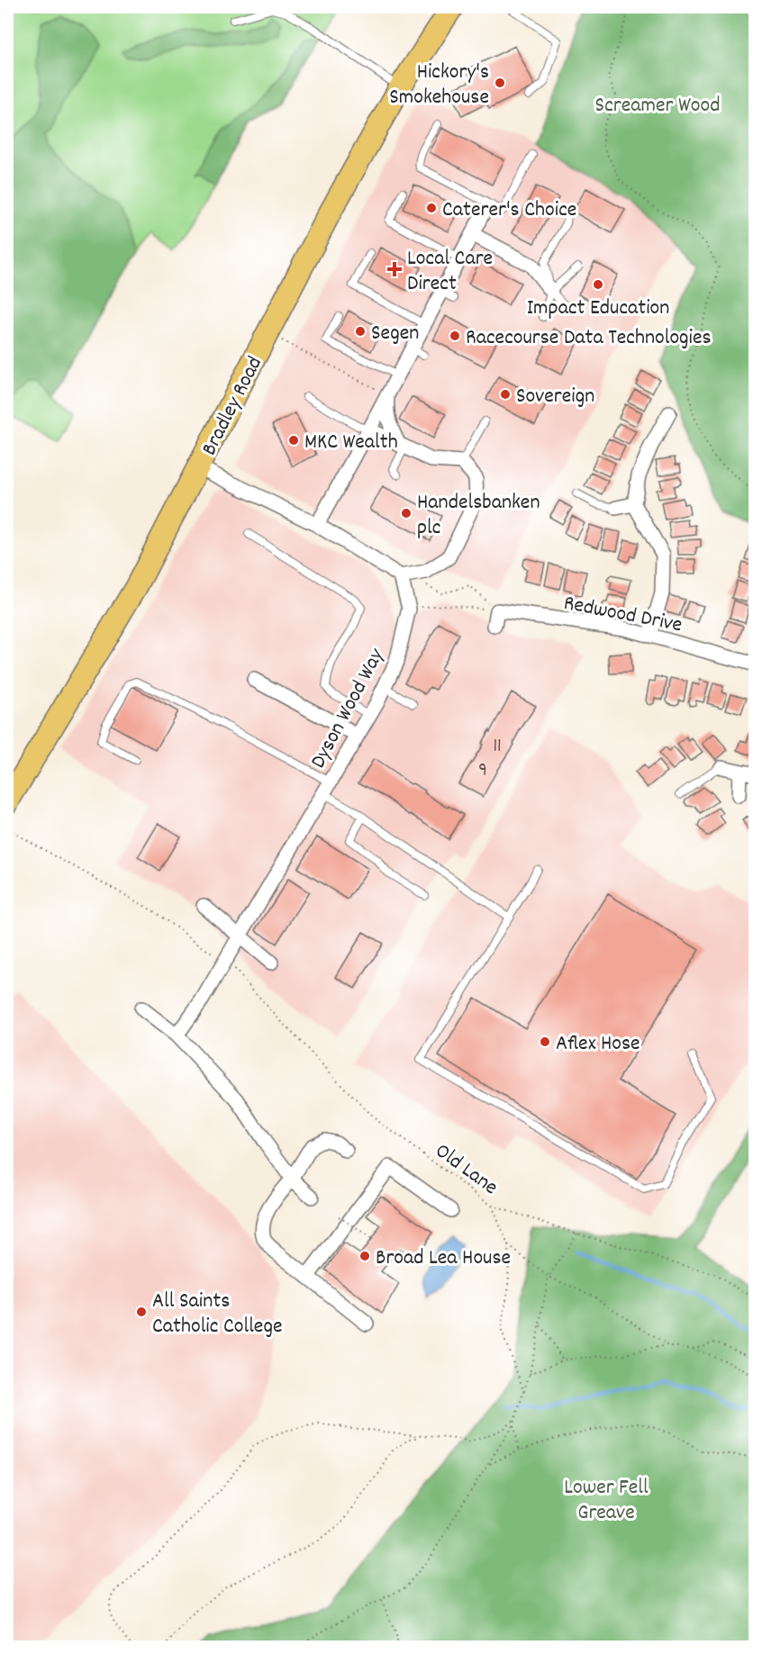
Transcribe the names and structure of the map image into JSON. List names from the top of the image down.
{
  "streets": {
    "main road": ["Bradley Road"],
    "street": ["Redwood Drive", "Dyson Wood Way"],
    "path": ["Old Lane"]
  },
  "crossings": [
    ["Dyson Wood Way", "Old Lane"]
  ],
  "parks": ["Screamer Wood", "Lower Fell Greave"],
  "places": {
    "other": [
      "Hickory's Smokehouse",
      "Caterer's Choice",
      "Impact Education",
      "Segen",
      "Racecourse Data Technologies",
      "Sovereign",
      "MKC Wealth",
      "Handelsbanken plc",
      "Aflex Hose",
      "Broad Lea House",
      "All Saints Catholic College"
    ],
    "health": ["Local Care Direct"]
  },
  "house_numbers": ["11", "9"]
}
